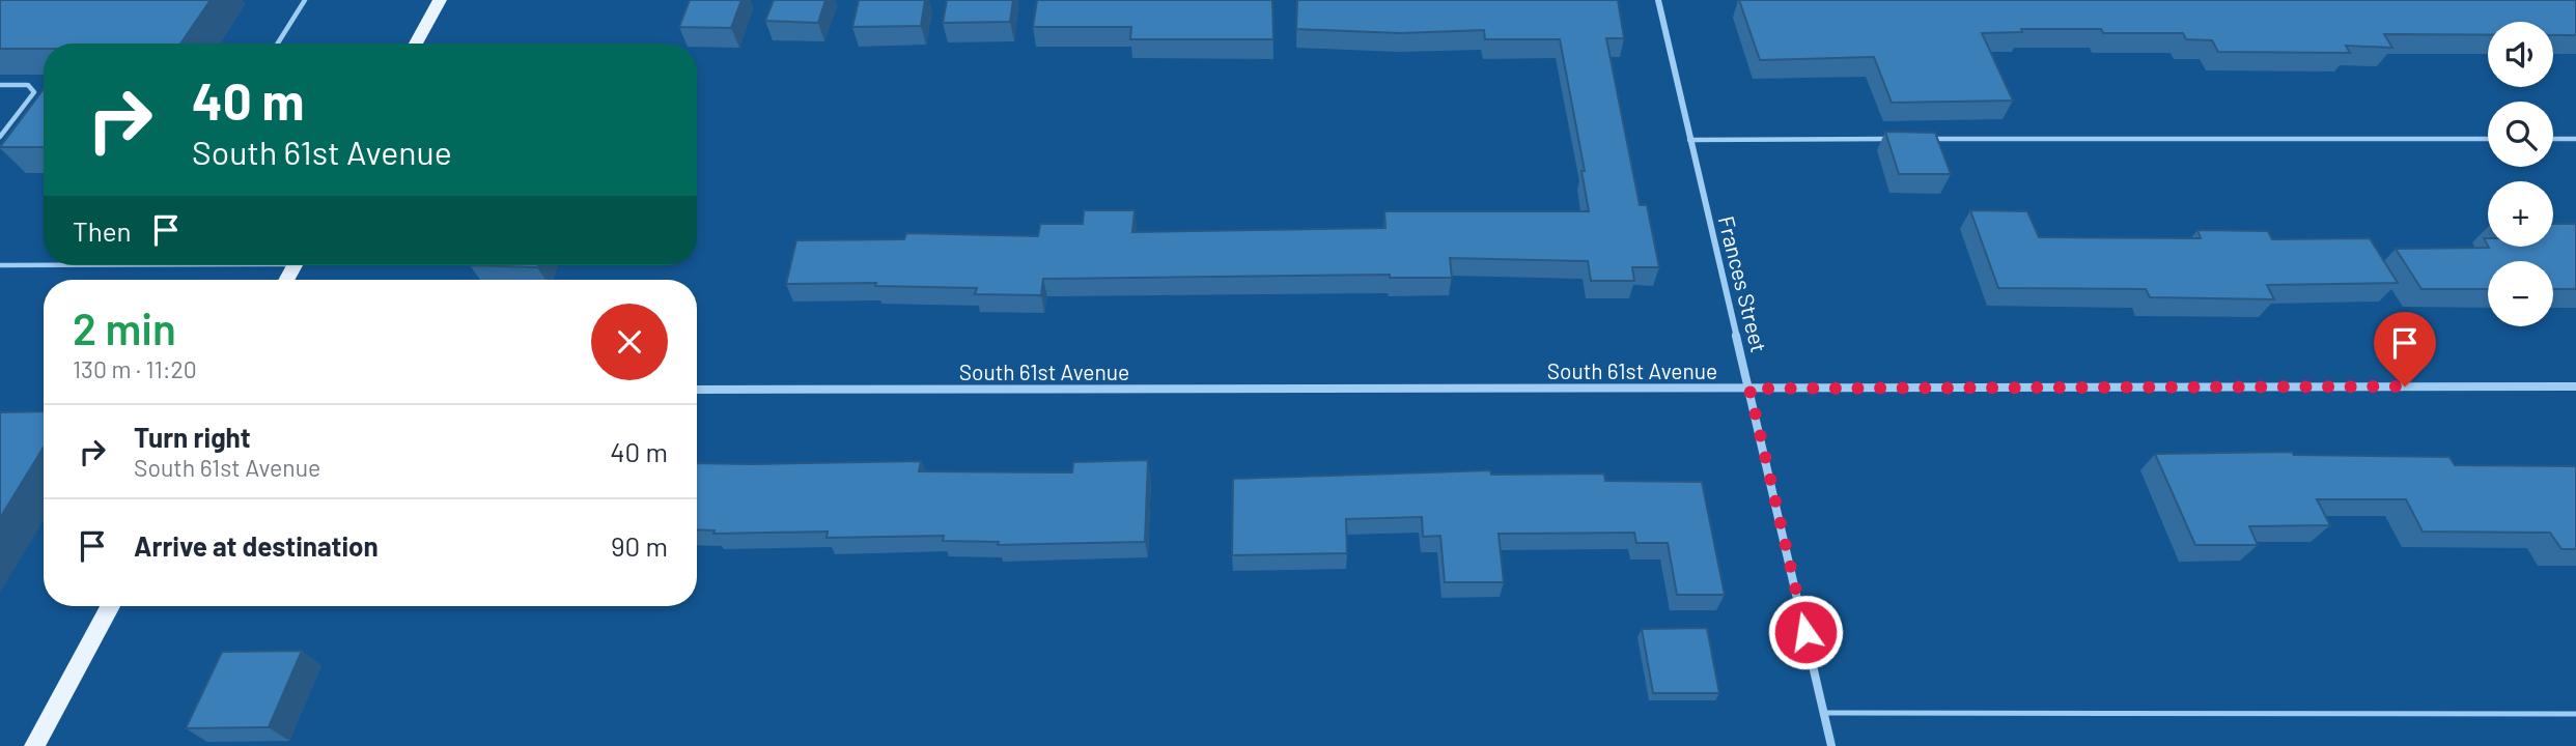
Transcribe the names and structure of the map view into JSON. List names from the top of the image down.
{
  "streets": {
    "street": ["Frances Street", "South 61st Avenue"]
  },
  "crossings": [
    ["Frances Street", "South 61st Avenue"]
  ],
  "page": {
    "map_buttons": ["+", "−"],
    "turn": ["40 m", "South 61st Avenue"],
    "then": "Then",
    "heading": ["2 min", "130 m · 11:20"],
    "list": [
      {
        "name": "Turn right",
        "note": "South 61st Avenue",
        "value": "40 m"
      },
      {
        "name": "Arrive at destination",
        "value": "90 m"
      }
    ]
  }
}
